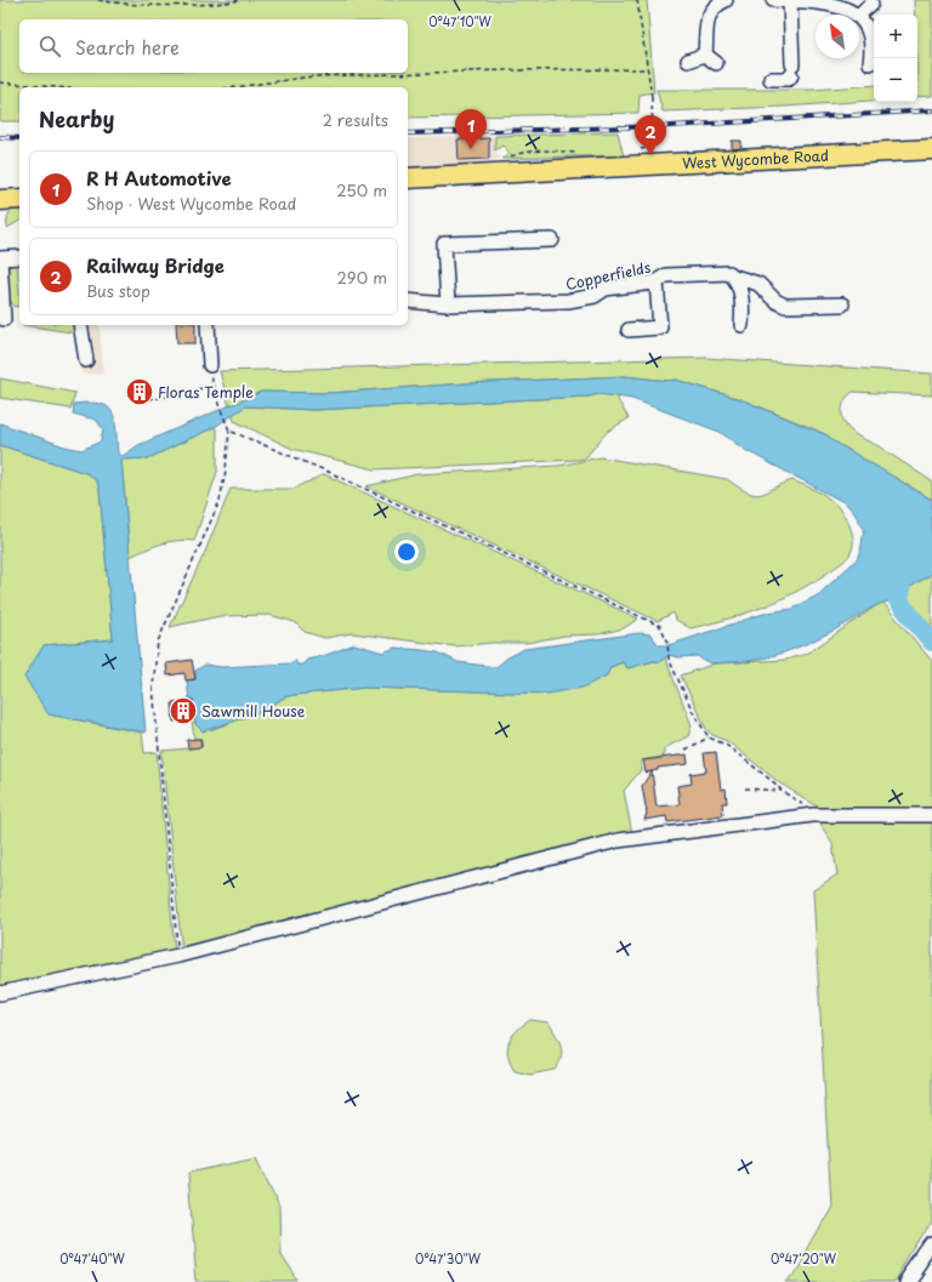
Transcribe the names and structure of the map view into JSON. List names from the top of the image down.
{
  "streets": {
    "highway": ["West Wycombe Road"],
    "street": ["Copperfields"]
  },
  "places": {
    "building": ["Floras Temple", "Sawmill House"]
  },
  "north": "top left",
  "page": {
    "map_buttons": ["+", "−"],
    "search": "Search here",
    "heading": ["Nearby", "2 results"],
    "pins": ["1", "2"],
    "list": [
      {
        "mark": "1",
        "name": "R H Automotive",
        "note": "Shop · West Wycombe Road",
        "value": "250 m"
      },
      {
        "mark": "2",
        "name": "Railway Bridge",
        "note": "Bus stop",
        "value": "290 m"
      }
    ]
  },
  "coordinates": [
    "0°47'10\"W",
    "0°47'40\"W",
    "0°47'30\"W",
    "0°47'20\"W"
  ]
}
